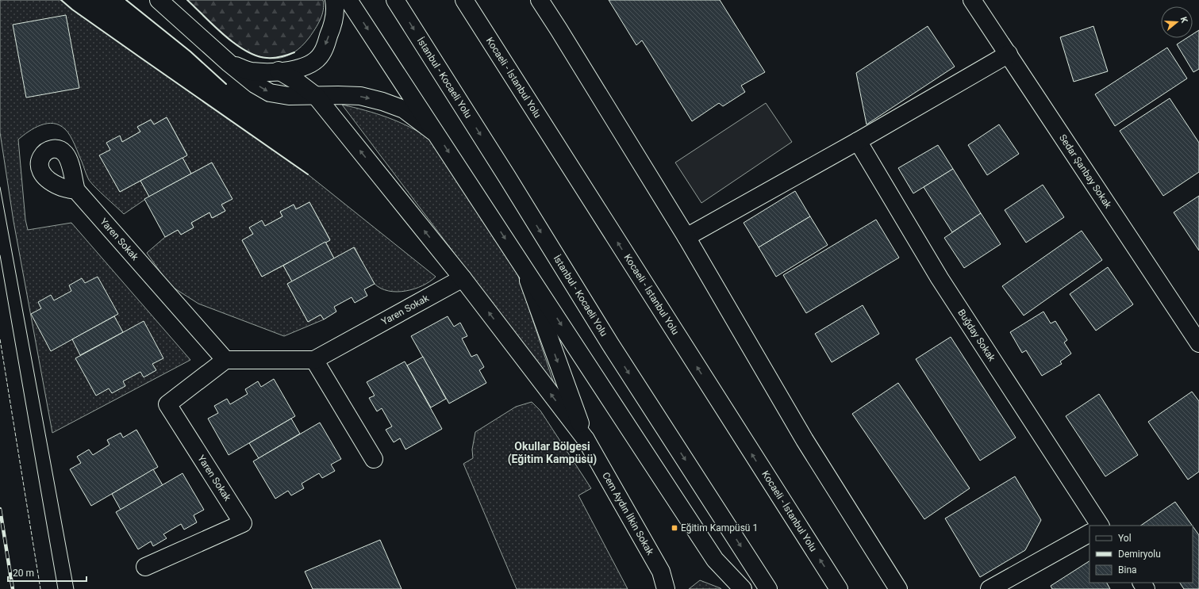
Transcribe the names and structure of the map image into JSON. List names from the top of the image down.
{
  "streets": {
    "main road": [
      "İstanbul - Kocaeli Yolu",
      "Kocaeli - İstanbul Yolu",
      "Sedar Şanbay Sokak",
      "Yaren Sokak",
      "Buğday Sokak",
      "Cem Aydın İlkin Sokak"
    ]
  },
  "districts": ["Okullar Bölgesi (Eğitim Kampüsü)"],
  "places": {
    "transit": ["Eğitim Kampüsü 1"]
  },
  "legend": ["Yol", "Demiryolu", "Bina"],
  "scale_bar": "20 m",
  "north": "right"
}
